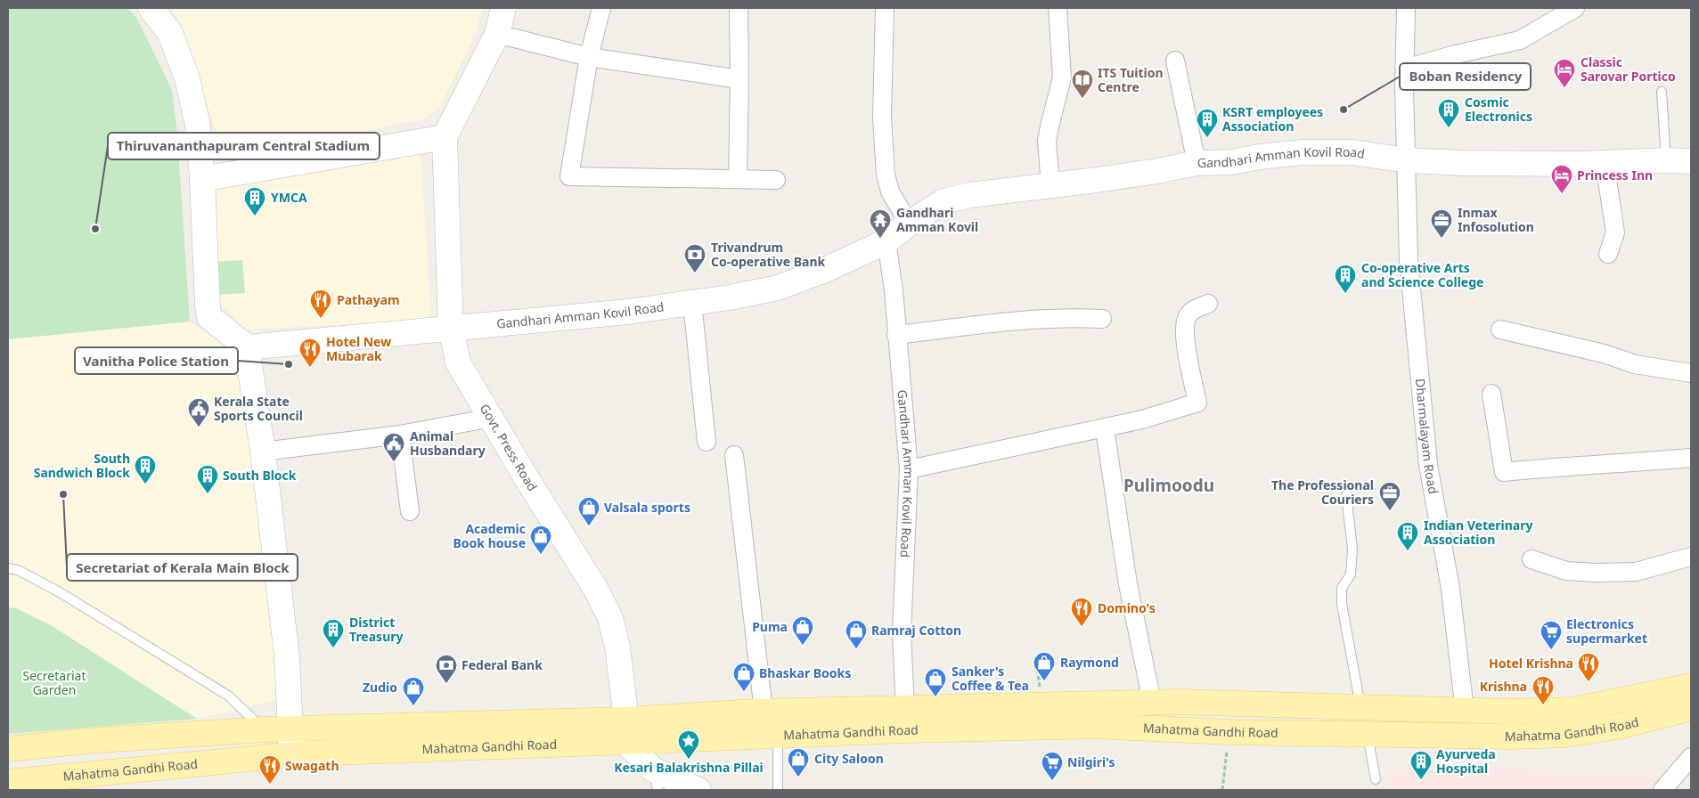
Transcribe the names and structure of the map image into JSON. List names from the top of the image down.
{
  "streets": {
    "main road": ["Mahatma Gandhi Road"],
    "street": ["Gandhari Amman Kovil Road", "Dharmalayam Road", "Govt. Press Road"]
  },
  "crossings": [
    ["Gandhari Amman Kovil Road", "Dharmalayam Road"],
    ["Gandhari Amman Kovil Road", "Govt. Press Road"],
    ["Gandhari Amman Kovil Road", "Mahatma Gandhi Road"],
    ["Dharmalayam Road", "Mahatma Gandhi Road"],
    ["Govt. Press Road", "Mahatma Gandhi Road"]
  ],
  "districts": ["Pulimoodu"],
  "parks": ["Secretariat Garden"],
  "places": {
    "hotel": ["Classic Sarovar Portico", "Princess Inn"],
    "library": ["ITS Tuition Centre"],
    "other": [
      "Boban Residency",
      "Thiruvananthapuram Central Stadium",
      "Vanitha Police Station",
      "Secretariat of Kerala Main Block"
    ],
    "building": [
      "Cosmic Electronics",
      "KSRT employees Association",
      "YMCA",
      "Co-operative Arts and Science College",
      "South Sandwich Block",
      "South Block",
      "Indian Veterinary Association",
      "District Treasury",
      "Ayurveda Hospital"
    ],
    "temple": ["Gandhari Amman Kovil"],
    "office": ["Inmax Infosolution", "The Professional Couriers"],
    "bank": ["Trivandrum Co-operative Bank", "Federal Bank"],
    "restaurant": [
      "Pathayam",
      "Hotel New Mubarak",
      "Domino's",
      "Hotel Krishna",
      "Krishna",
      "Swagath"
    ],
    "public building": ["Kerala State Sports Council", "Animal Husbandary"],
    "shop": [
      "Valsala sports",
      "Academic Book house",
      "Puma",
      "Ramraj Cotton",
      "Raymond",
      "Bhaskar Books",
      "Sanker's Coffee & Tea",
      "Zudio",
      "City Saloon"
    ],
    "supermarket": ["Electronics supermarket", "Nilgiri's"],
    "place": ["Kesari Balakrishna Pillai"]
  }
}
